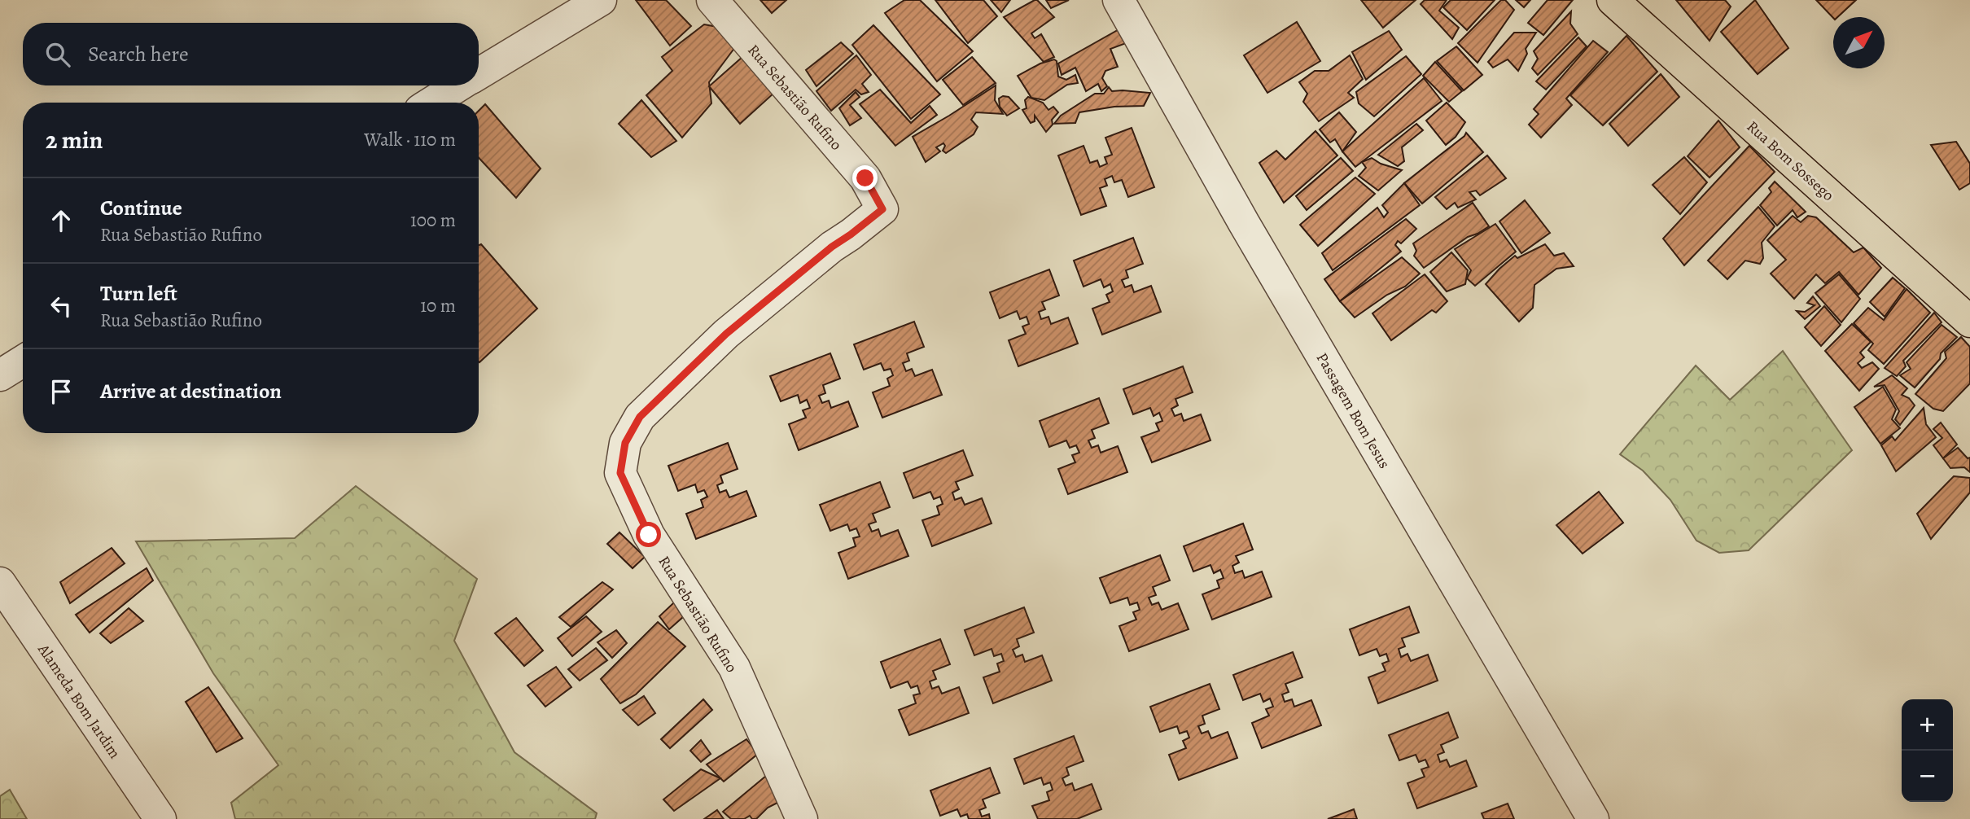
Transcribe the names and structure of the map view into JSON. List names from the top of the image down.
{
  "streets": {
    "main road": ["Rua Bom Sossego"],
    "street": ["Rua Sebastião Rufino", "Passagem Bom Jesus", "Alameda Bom Jardim"]
  },
  "north": "top right",
  "page": {
    "search": "Search here",
    "heading": ["2 min", "Walk · 110 m"],
    "list": [
      ["Continue", "Rua Sebastião Rufino", "100 m"],
      ["Turn left", "Rua Sebastião Rufino", "10 m"],
      "Arrive at destination"
    ],
    "map_buttons": ["+", "−"]
  }
}
